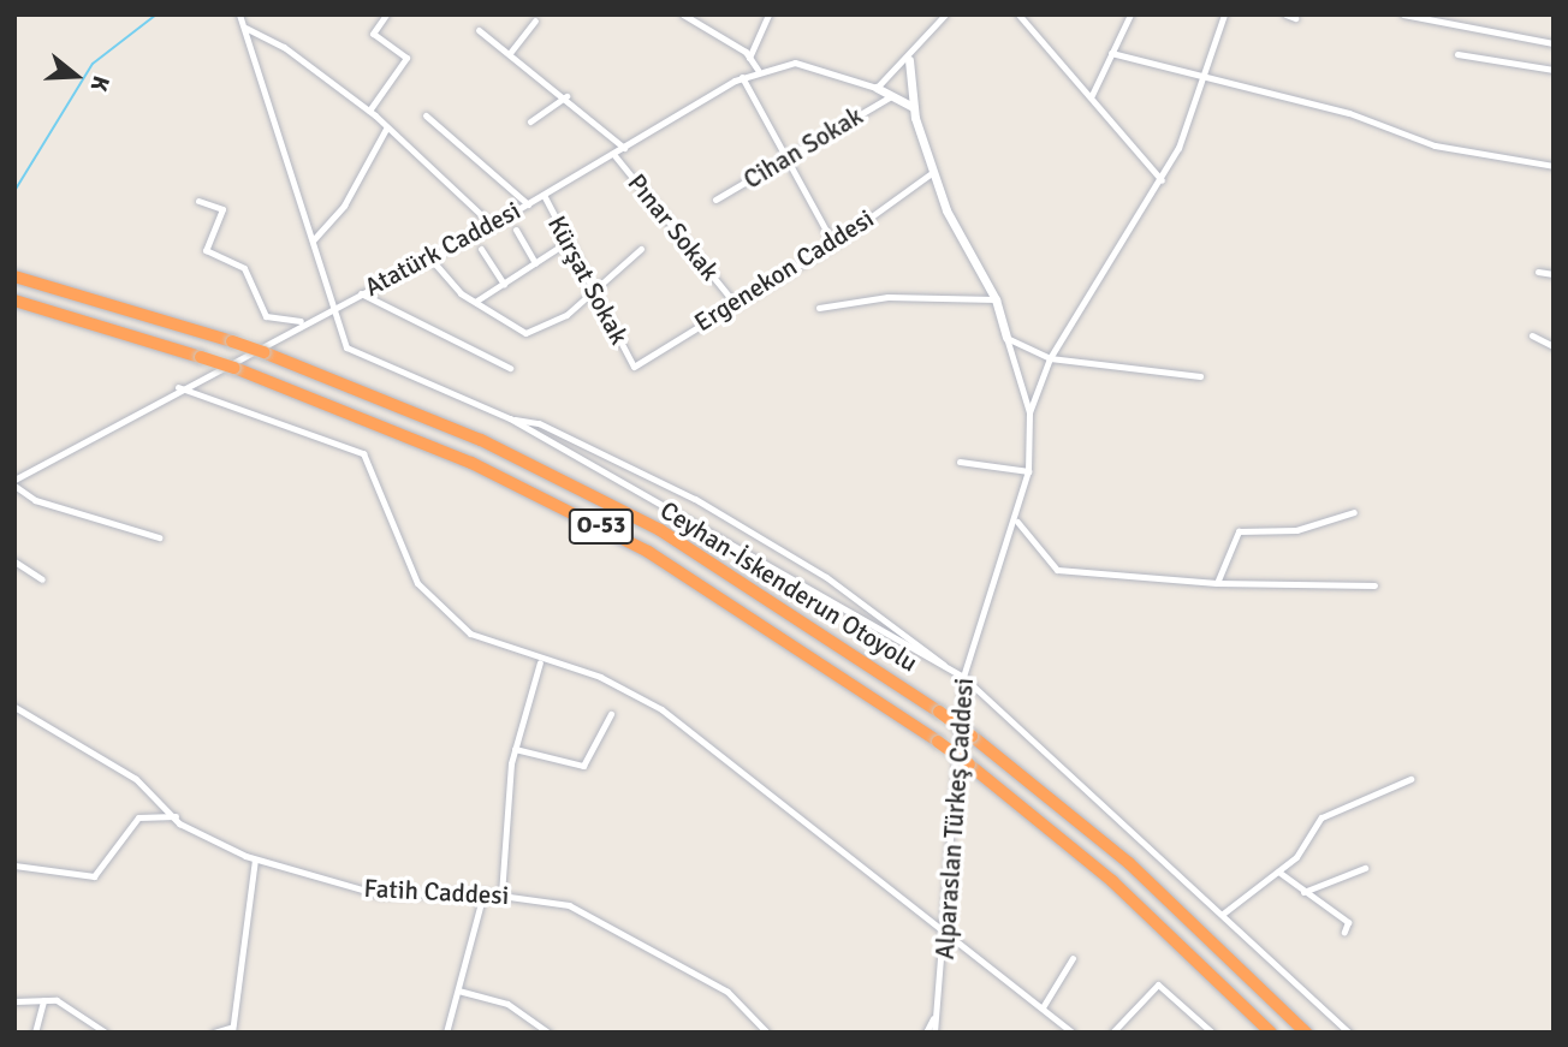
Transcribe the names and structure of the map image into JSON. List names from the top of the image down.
{
  "streets": {
    "highway": ["O-53", "Ceyhan-İskenderun Otoyolu"],
    "street": [
      "Cihan Sokak",
      "Pınar Sokak",
      "Atatürk Caddesi",
      "Ergenekon Caddesi",
      "Kürşat Sokak",
      "Alparaslan Türkeş Caddesi",
      "Fatih Caddesi"
    ]
  },
  "crossings": [
    ["Pınar Sokak", "Atatürk Caddesi"],
    ["Pınar Sokak", "Ergenekon Caddesi"],
    ["Atatürk Caddesi", "Kürşat Sokak"],
    ["Ergenekon Caddesi", "Kürşat Sokak"]
  ],
  "north": "right"
}
